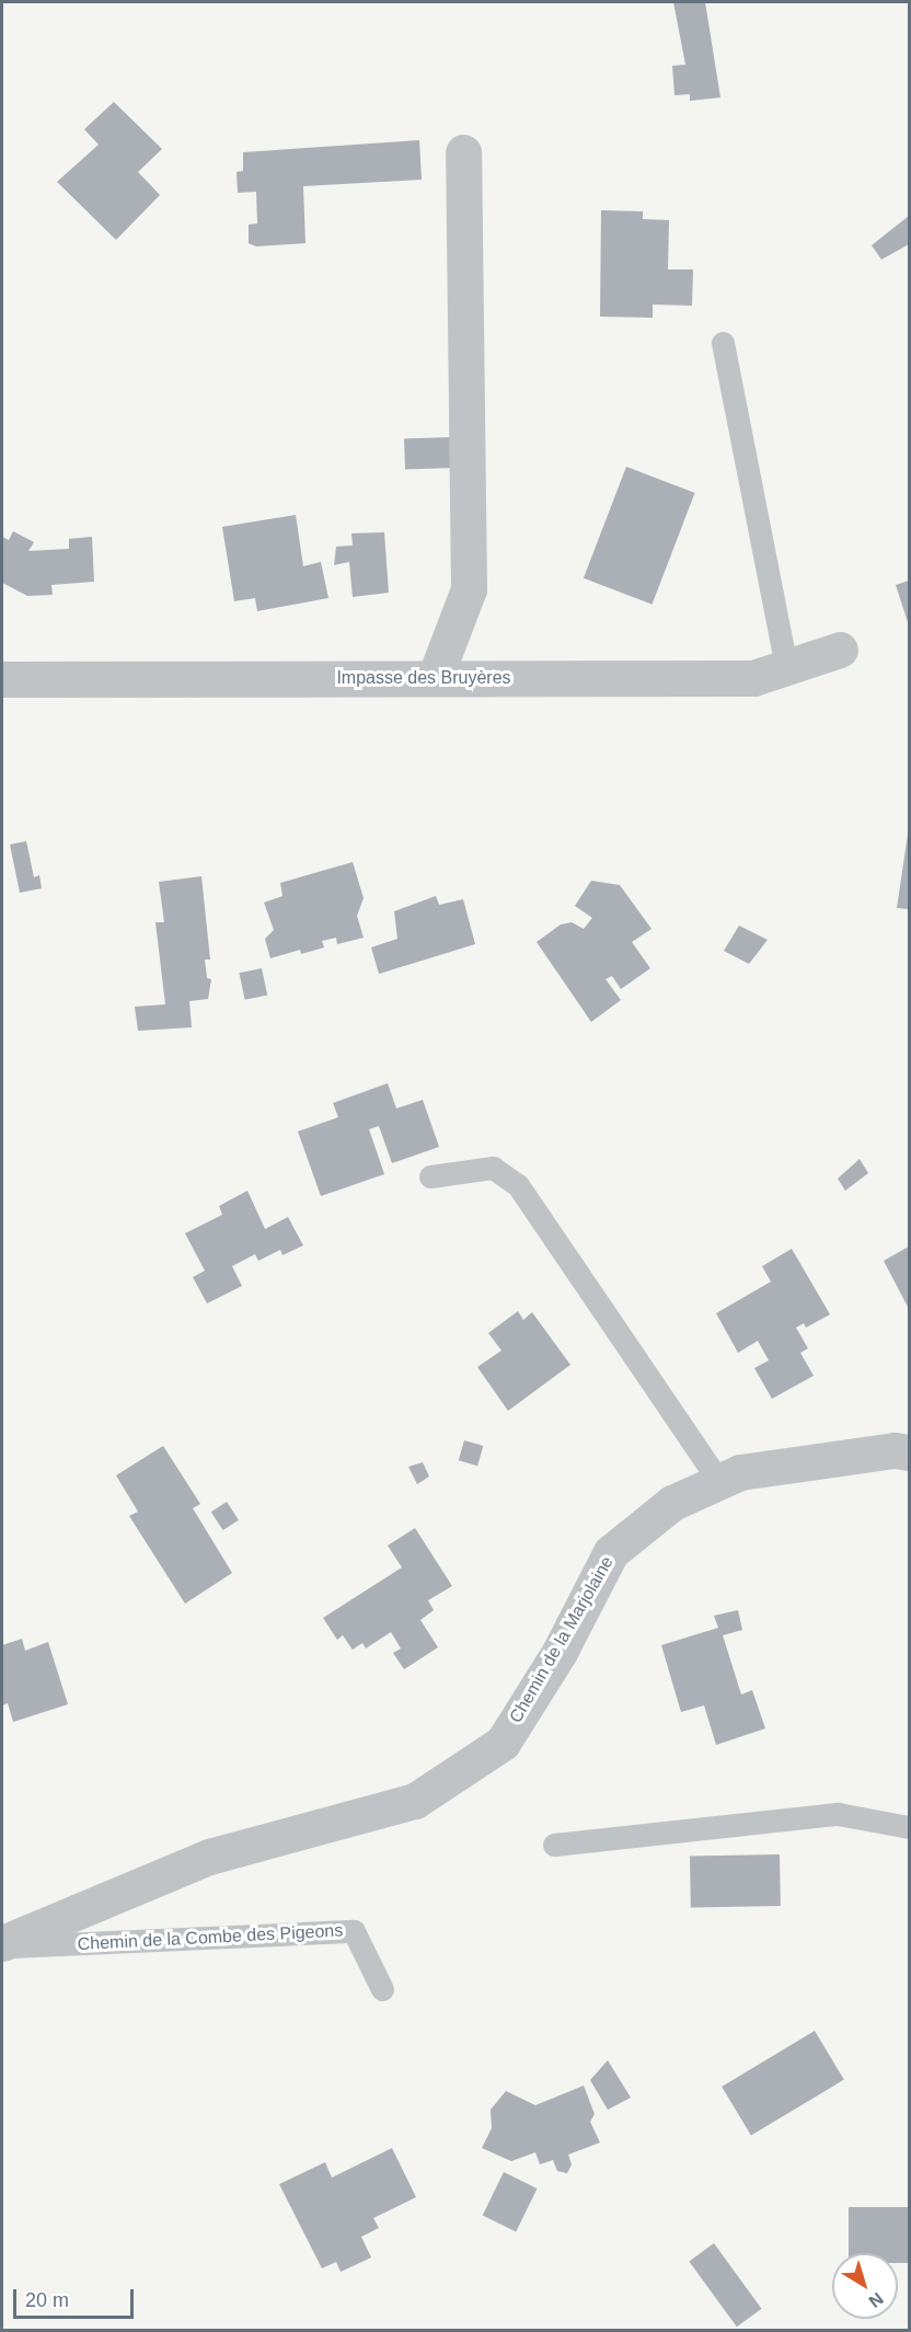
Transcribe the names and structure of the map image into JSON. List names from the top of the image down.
{
  "streets": {
    "street": ["Impasse des Bruyères", "Chemin de la Marjolaine"],
    "lane": ["Chemin de la Combe des Pigeons"]
  },
  "crossings": [
    ["Chemin de la Marjolaine", "Chemin de la Combe des Pigeons"]
  ],
  "scale_bar": "20 m",
  "north": "bottom right"
}
